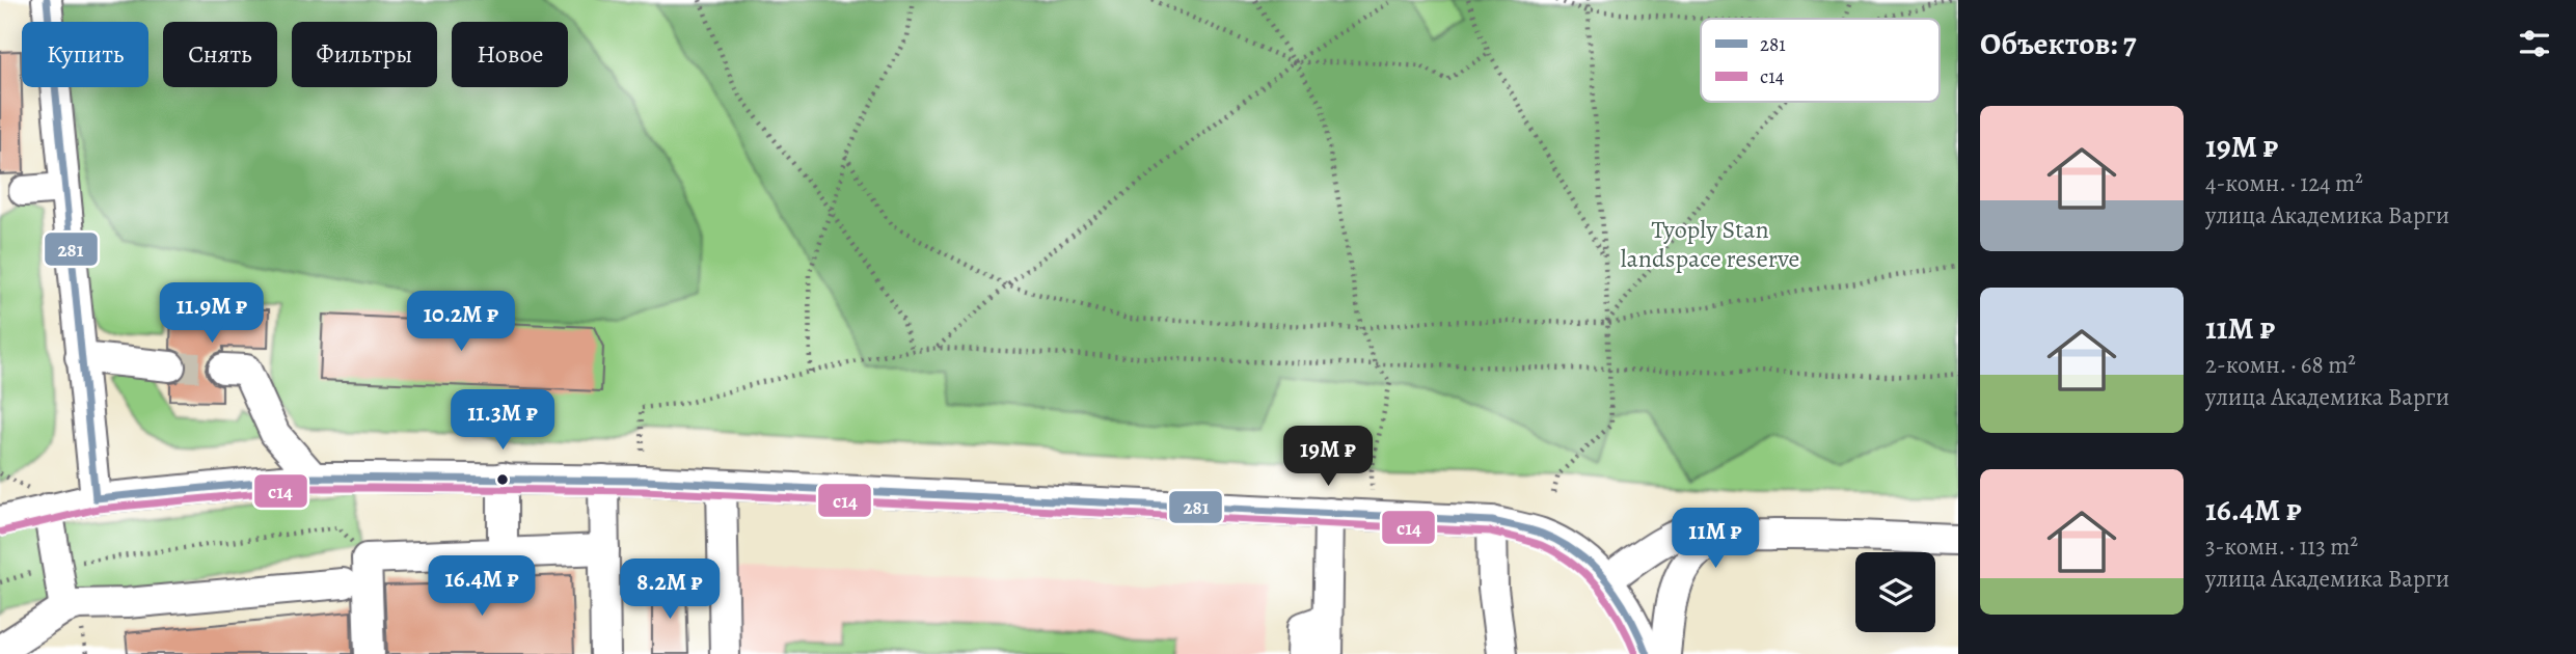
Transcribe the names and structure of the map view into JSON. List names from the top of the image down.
{
  "parks": ["Tyoply Stan landspace reserve"],
  "lines": ["transit line 281", "transit line с14"],
  "legend": ["281", "с14"],
  "page": {
    "heading": "Объектов: 7",
    "chip": [
      "Купить",
      "Снять",
      "Фильтры",
      "Новое"
    ],
    "list": [
      {
        "name": "19M ₽",
        "note": "4-комн. · 124 m² · улица Академика Варги"
      },
      {
        "name": "11M ₽",
        "note": "2-комн. · 68 m² · улица Академика Варги"
      },
      {
        "name": "16.4M ₽",
        "note": "3-комн. · 113 m² · улица Академика Варги"
      }
    ],
    "price": [
      "11.9M ₽",
      "10.2M ₽",
      "11.3M ₽",
      "19M ₽",
      "11M ₽",
      "16.4M ₽",
      "8.2M ₽"
    ]
  }
}
